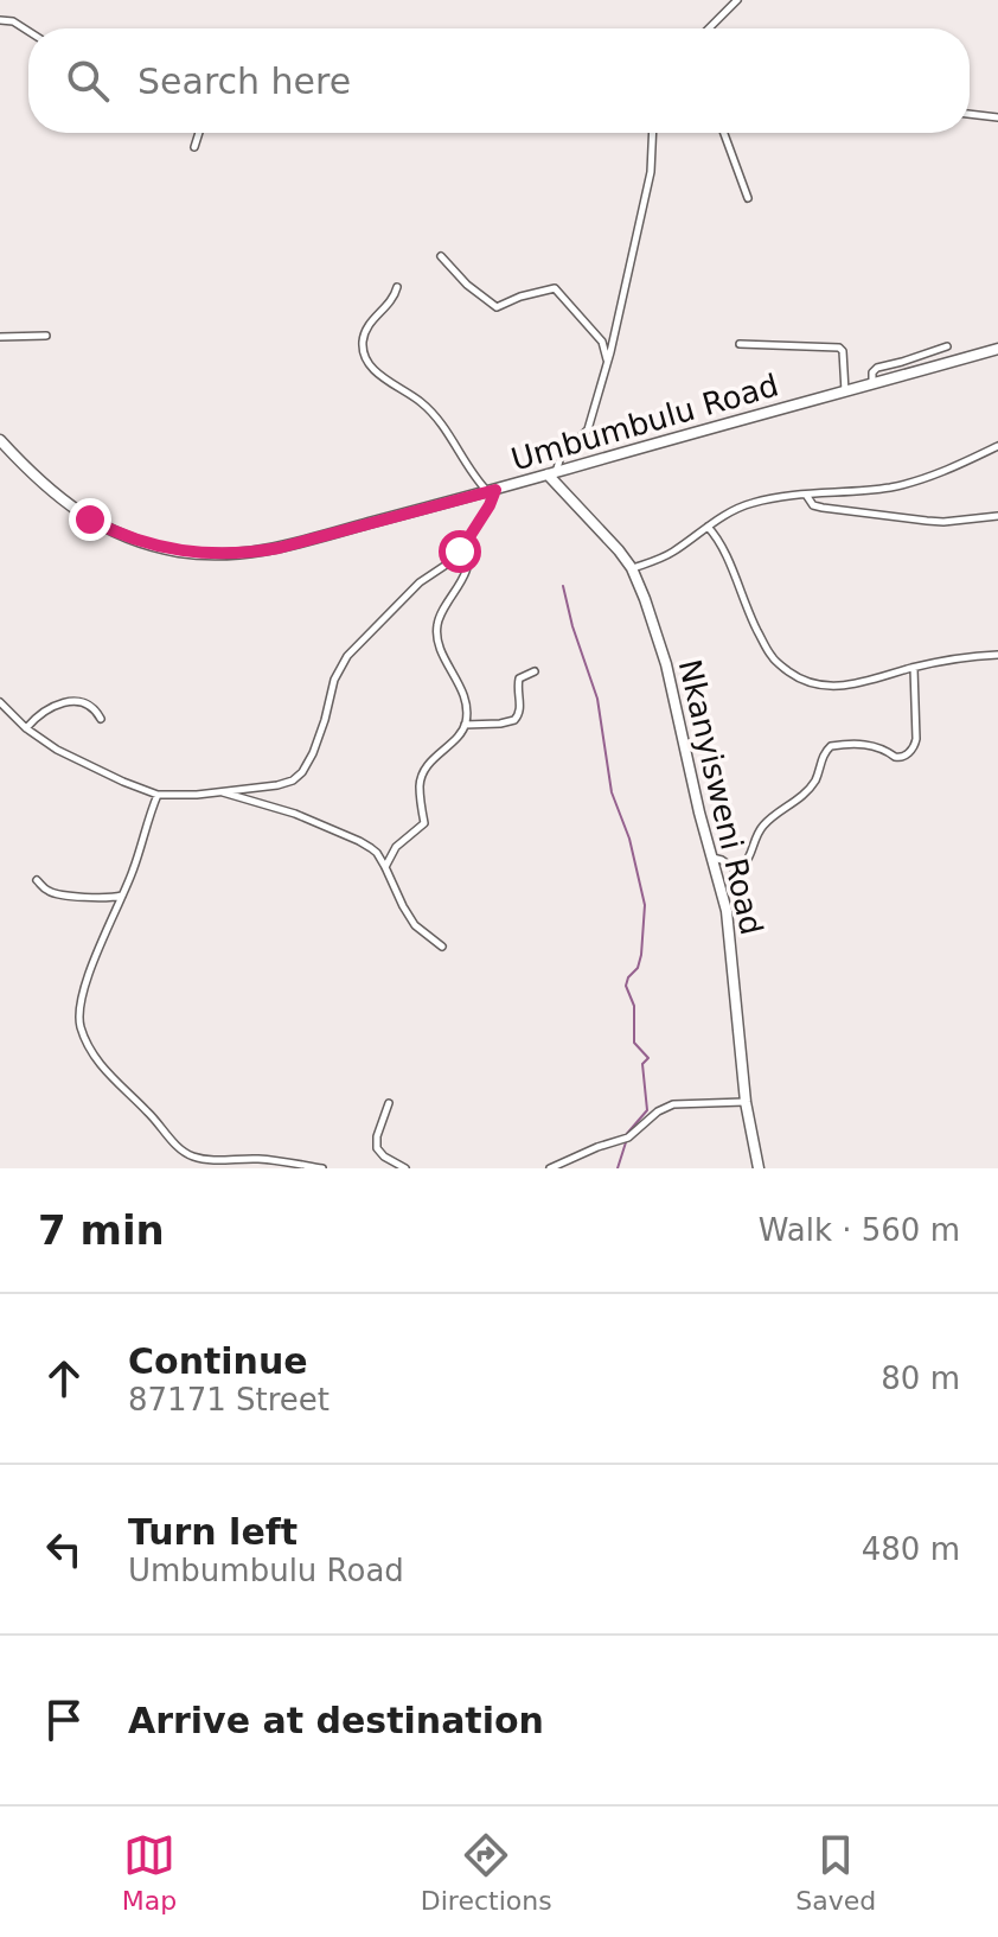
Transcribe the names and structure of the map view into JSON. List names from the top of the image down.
{
  "streets": {
    "main road": ["Umbumbulu Road", "Nkanyisweni Road"]
  },
  "crossings": [
    ["Umbumbulu Road", "Nkanyisweni Road"]
  ],
  "page": {
    "search": "Search here",
    "heading": ["7 min", "Walk · 560 m"],
    "list": [
      ["Continue", "87171 Street", "80 m"],
      ["Turn left", "Umbumbulu Road", "480 m"],
      "Arrive at destination"
    ],
    "nav": ["Map", "Directions", "Saved"]
  }
}
